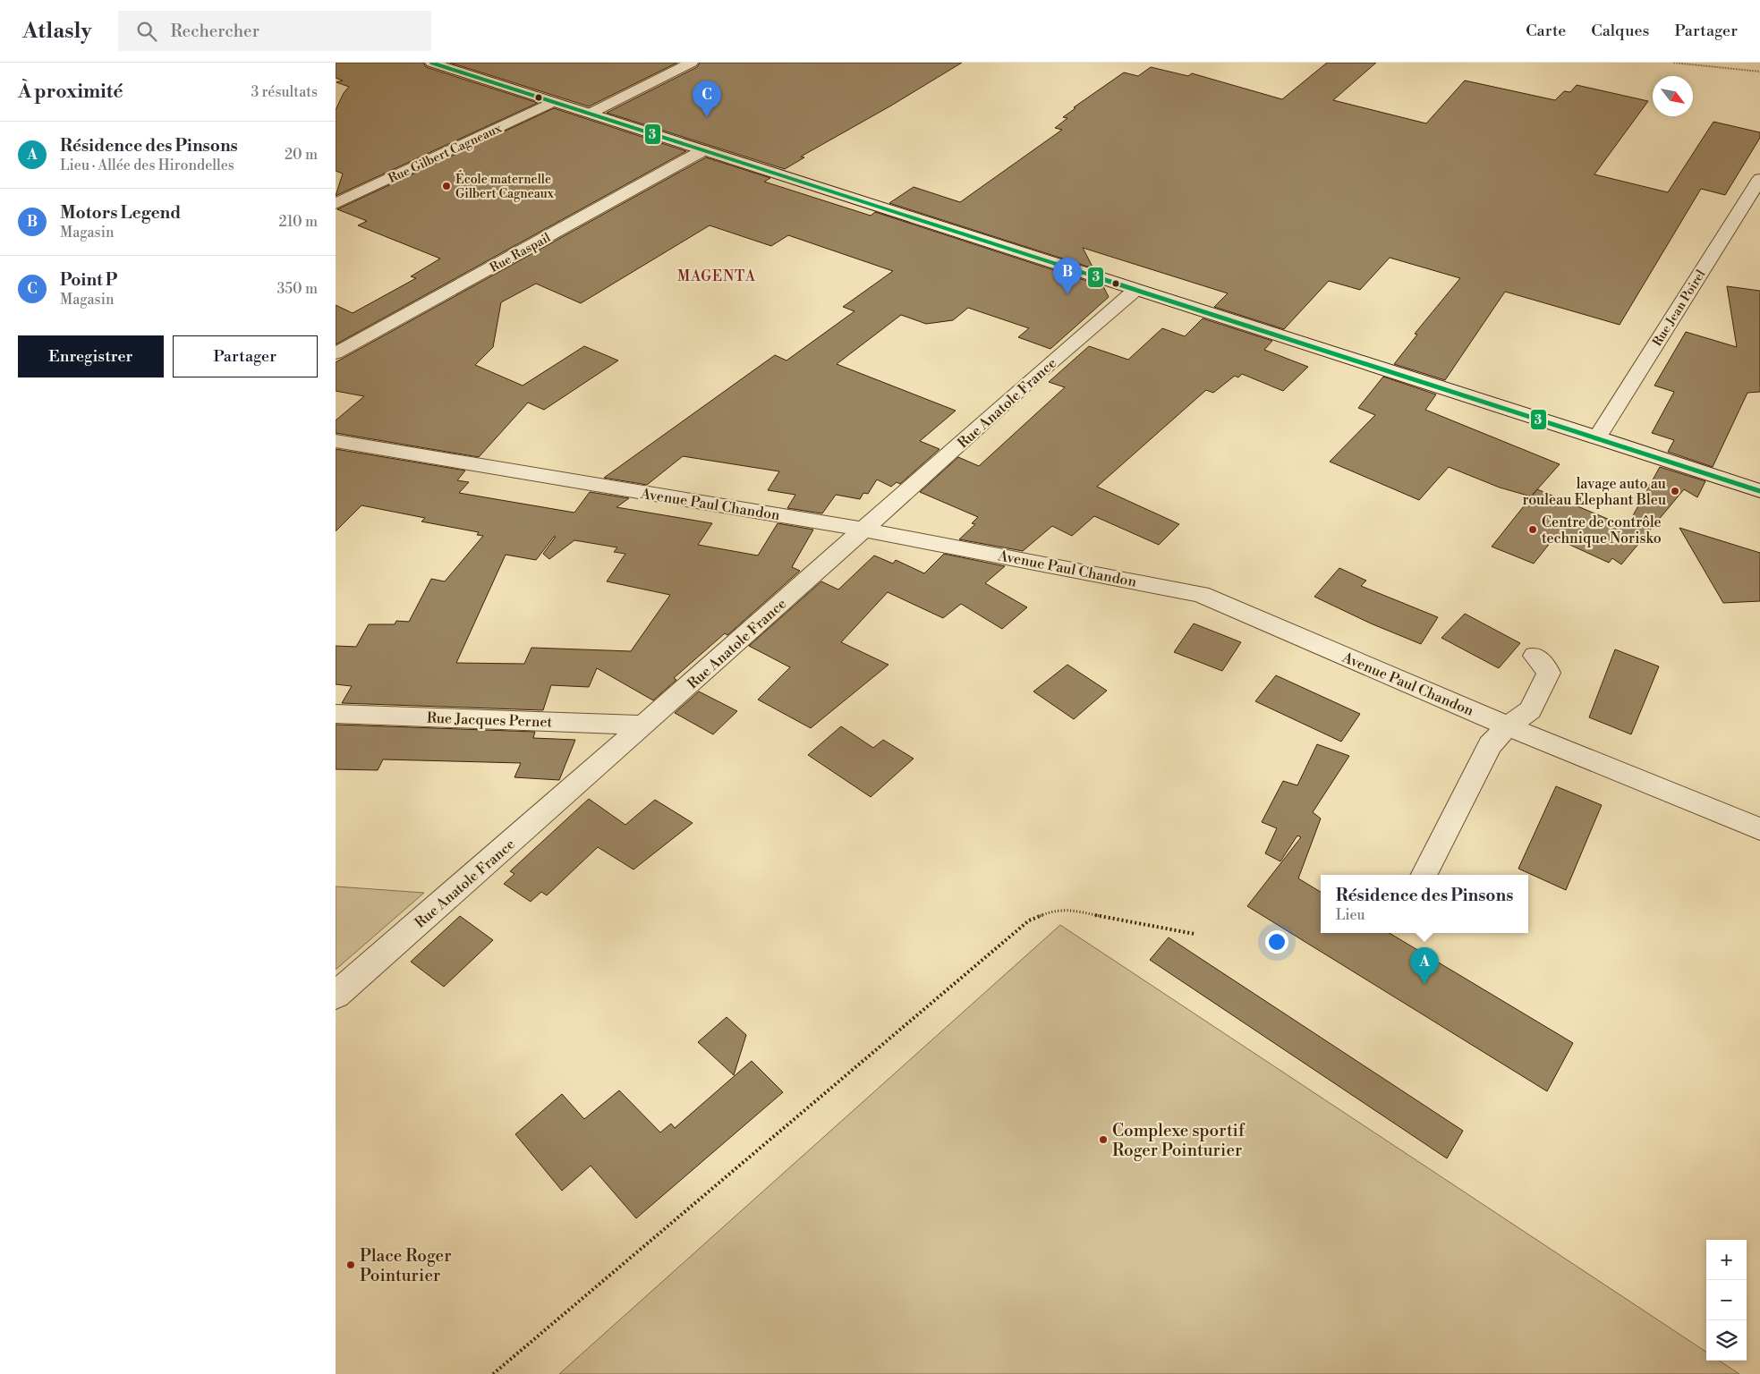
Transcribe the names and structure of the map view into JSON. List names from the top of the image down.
{
  "streets": {
    "street": [
      "Rue Gilbert Cagneaux",
      "Rue Raspail",
      "Rue Jean Poirel",
      "Rue Anatole France",
      "Avenue Paul Chandon",
      "Rue Jacques Pernet"
    ]
  },
  "crossings": [
    ["Rue Anatole France", "Avenue Paul Chandon"],
    ["Rue Anatole France", "Rue Jacques Pernet"]
  ],
  "districts": ["MAGENTA"],
  "places": [
    "École maternelle Gilbert Cagneaux",
    "lavage auto au rouleau Elephant Bleu",
    "Centre de contrôle technique Norisko",
    "Complexe sportif Roger Pointurier",
    "Place Roger Pointurier"
  ],
  "lines": ["transit line 3"],
  "north": "bottom right",
  "page": {
    "header": "Atlasly",
    "search": "Rechercher",
    "nav": ["Carte", "Calques", "Partager"],
    "heading": ["À proximité", "3 résultats"],
    "pins": ["C", "B", "A"],
    "list": [
      {
        "mark": "A",
        "name": "Résidence des Pinsons",
        "note": "Lieu · Allée des Hirondelles",
        "value": "20 m"
      },
      {
        "mark": "B",
        "name": "Motors Legend",
        "note": "Magasin",
        "value": "210 m"
      },
      {
        "mark": "C",
        "name": "Point P",
        "note": "Magasin",
        "value": "350 m"
      }
    ],
    "buttons": ["Enregistrer", "Partager"],
    "popup": ["Résidence des Pinsons", "Lieu"],
    "map_buttons": ["+", "−"]
  }
}
